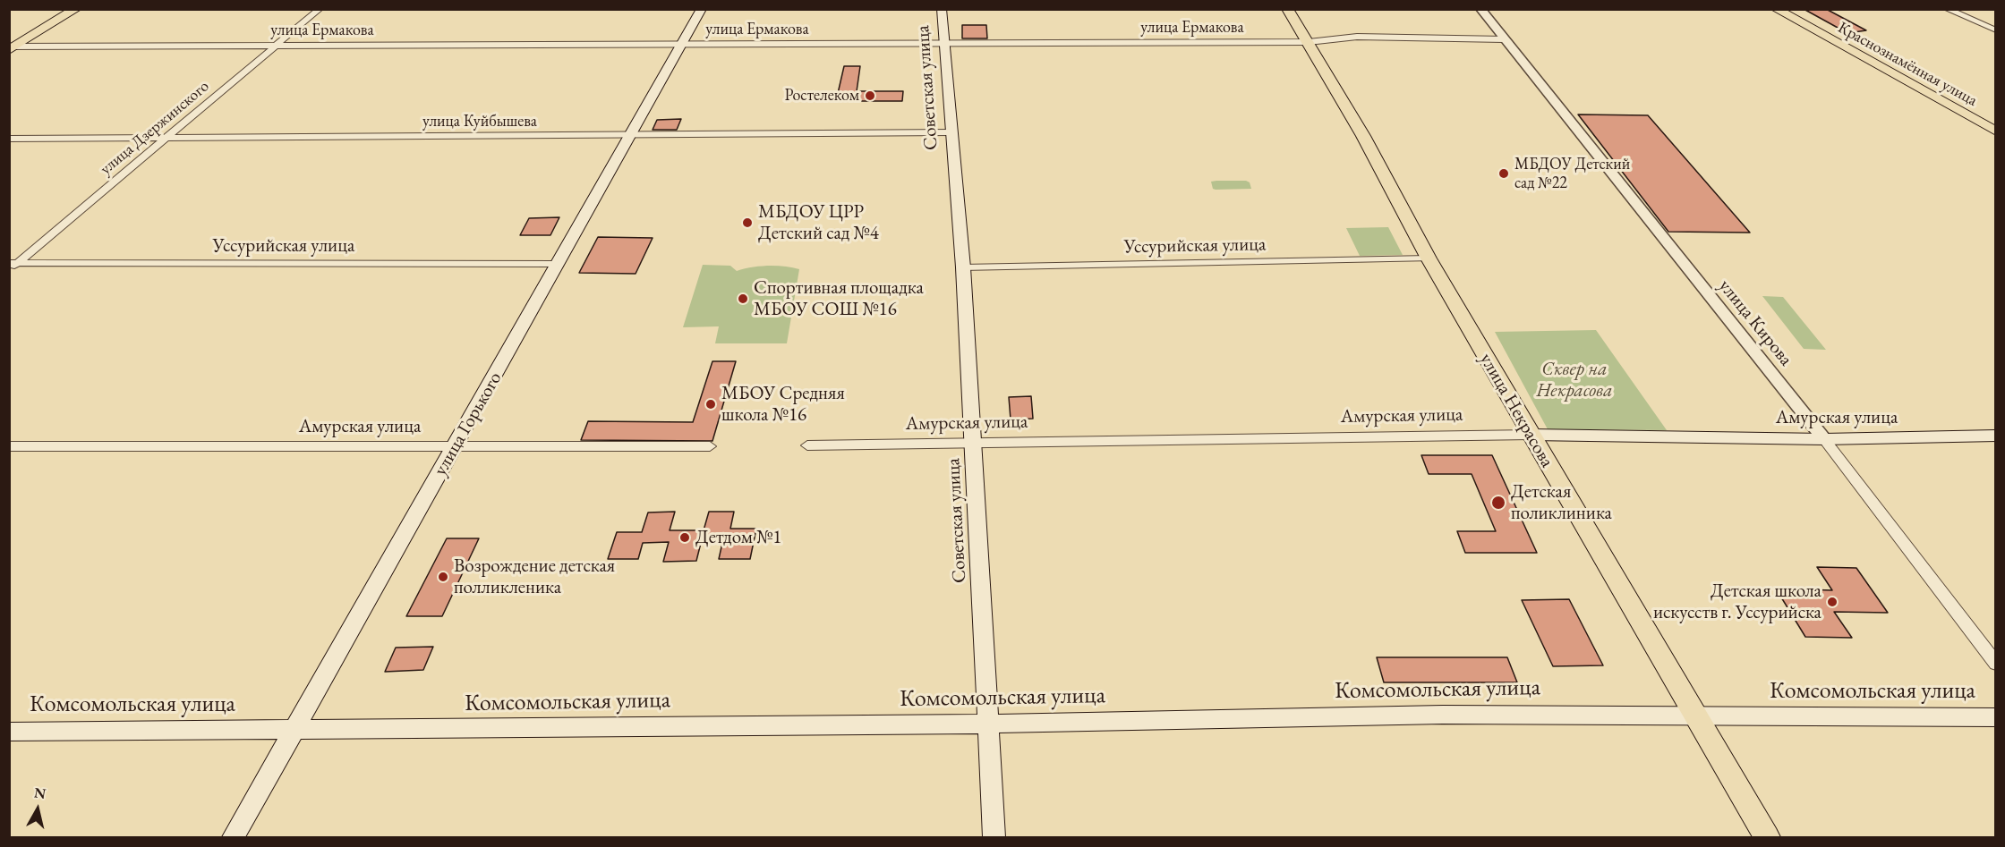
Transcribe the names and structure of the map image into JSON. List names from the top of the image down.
{
  "streets": {
    "main road": [
      "Краснознамённая улица",
      "Советская улица",
      "улица Некрасова",
      "Амурская улица",
      "улица Горького",
      "Комсомольская улица"
    ],
    "street": [
      "улица Ермакова",
      "улица Куйбышева",
      "улица Дзержинского",
      "Уссурийская улица",
      "улица Кирова"
    ]
  },
  "crossings": [
    ["улица Ермакова", "Советская улица"],
    ["улица Ермакова", "улица Дзержинского"],
    ["улица Ермакова", "улица Кирова"],
    ["улица Ермакова", "улица Некрасова"],
    ["улица Ермакова", "улица Горького"],
    ["Советская улица", "улица Куйбышева"],
    ["Советская улица", "Уссурийская улица"],
    ["Советская улица", "Амурская улица"],
    ["Советская улица", "Комсомольская улица"],
    ["улица Куйбышева", "улица Дзержинского"],
    ["улица Куйбышева", "улица Горького"],
    ["улица Дзержинского", "Уссурийская улица"],
    ["Уссурийская улица", "улица Некрасова"],
    ["Уссурийская улица", "улица Горького"],
    ["улица Кирова", "Амурская улица"],
    ["улица Некрасова", "Амурская улица"],
    ["улица Некрасова", "Комсомольская улица"],
    ["Амурская улица", "улица Горького"],
    ["улица Горького", "Комсомольская улица"]
  ],
  "parks": ["Сквер на Некрасова"],
  "places": [
    "Ростелеком",
    "МБДОУ Детский сад №22",
    "МБДОУ ЦРР Детский сад №4",
    "Спортивная площадка МБОУ СОШ №16",
    "МБОУ Средняя школа №16",
    "Детская поликлиника",
    "Детдом №1",
    "Возрождение детская полликленика",
    "Детская школа искусств г. Уссурийска"
  ],
  "north": "top"
}
